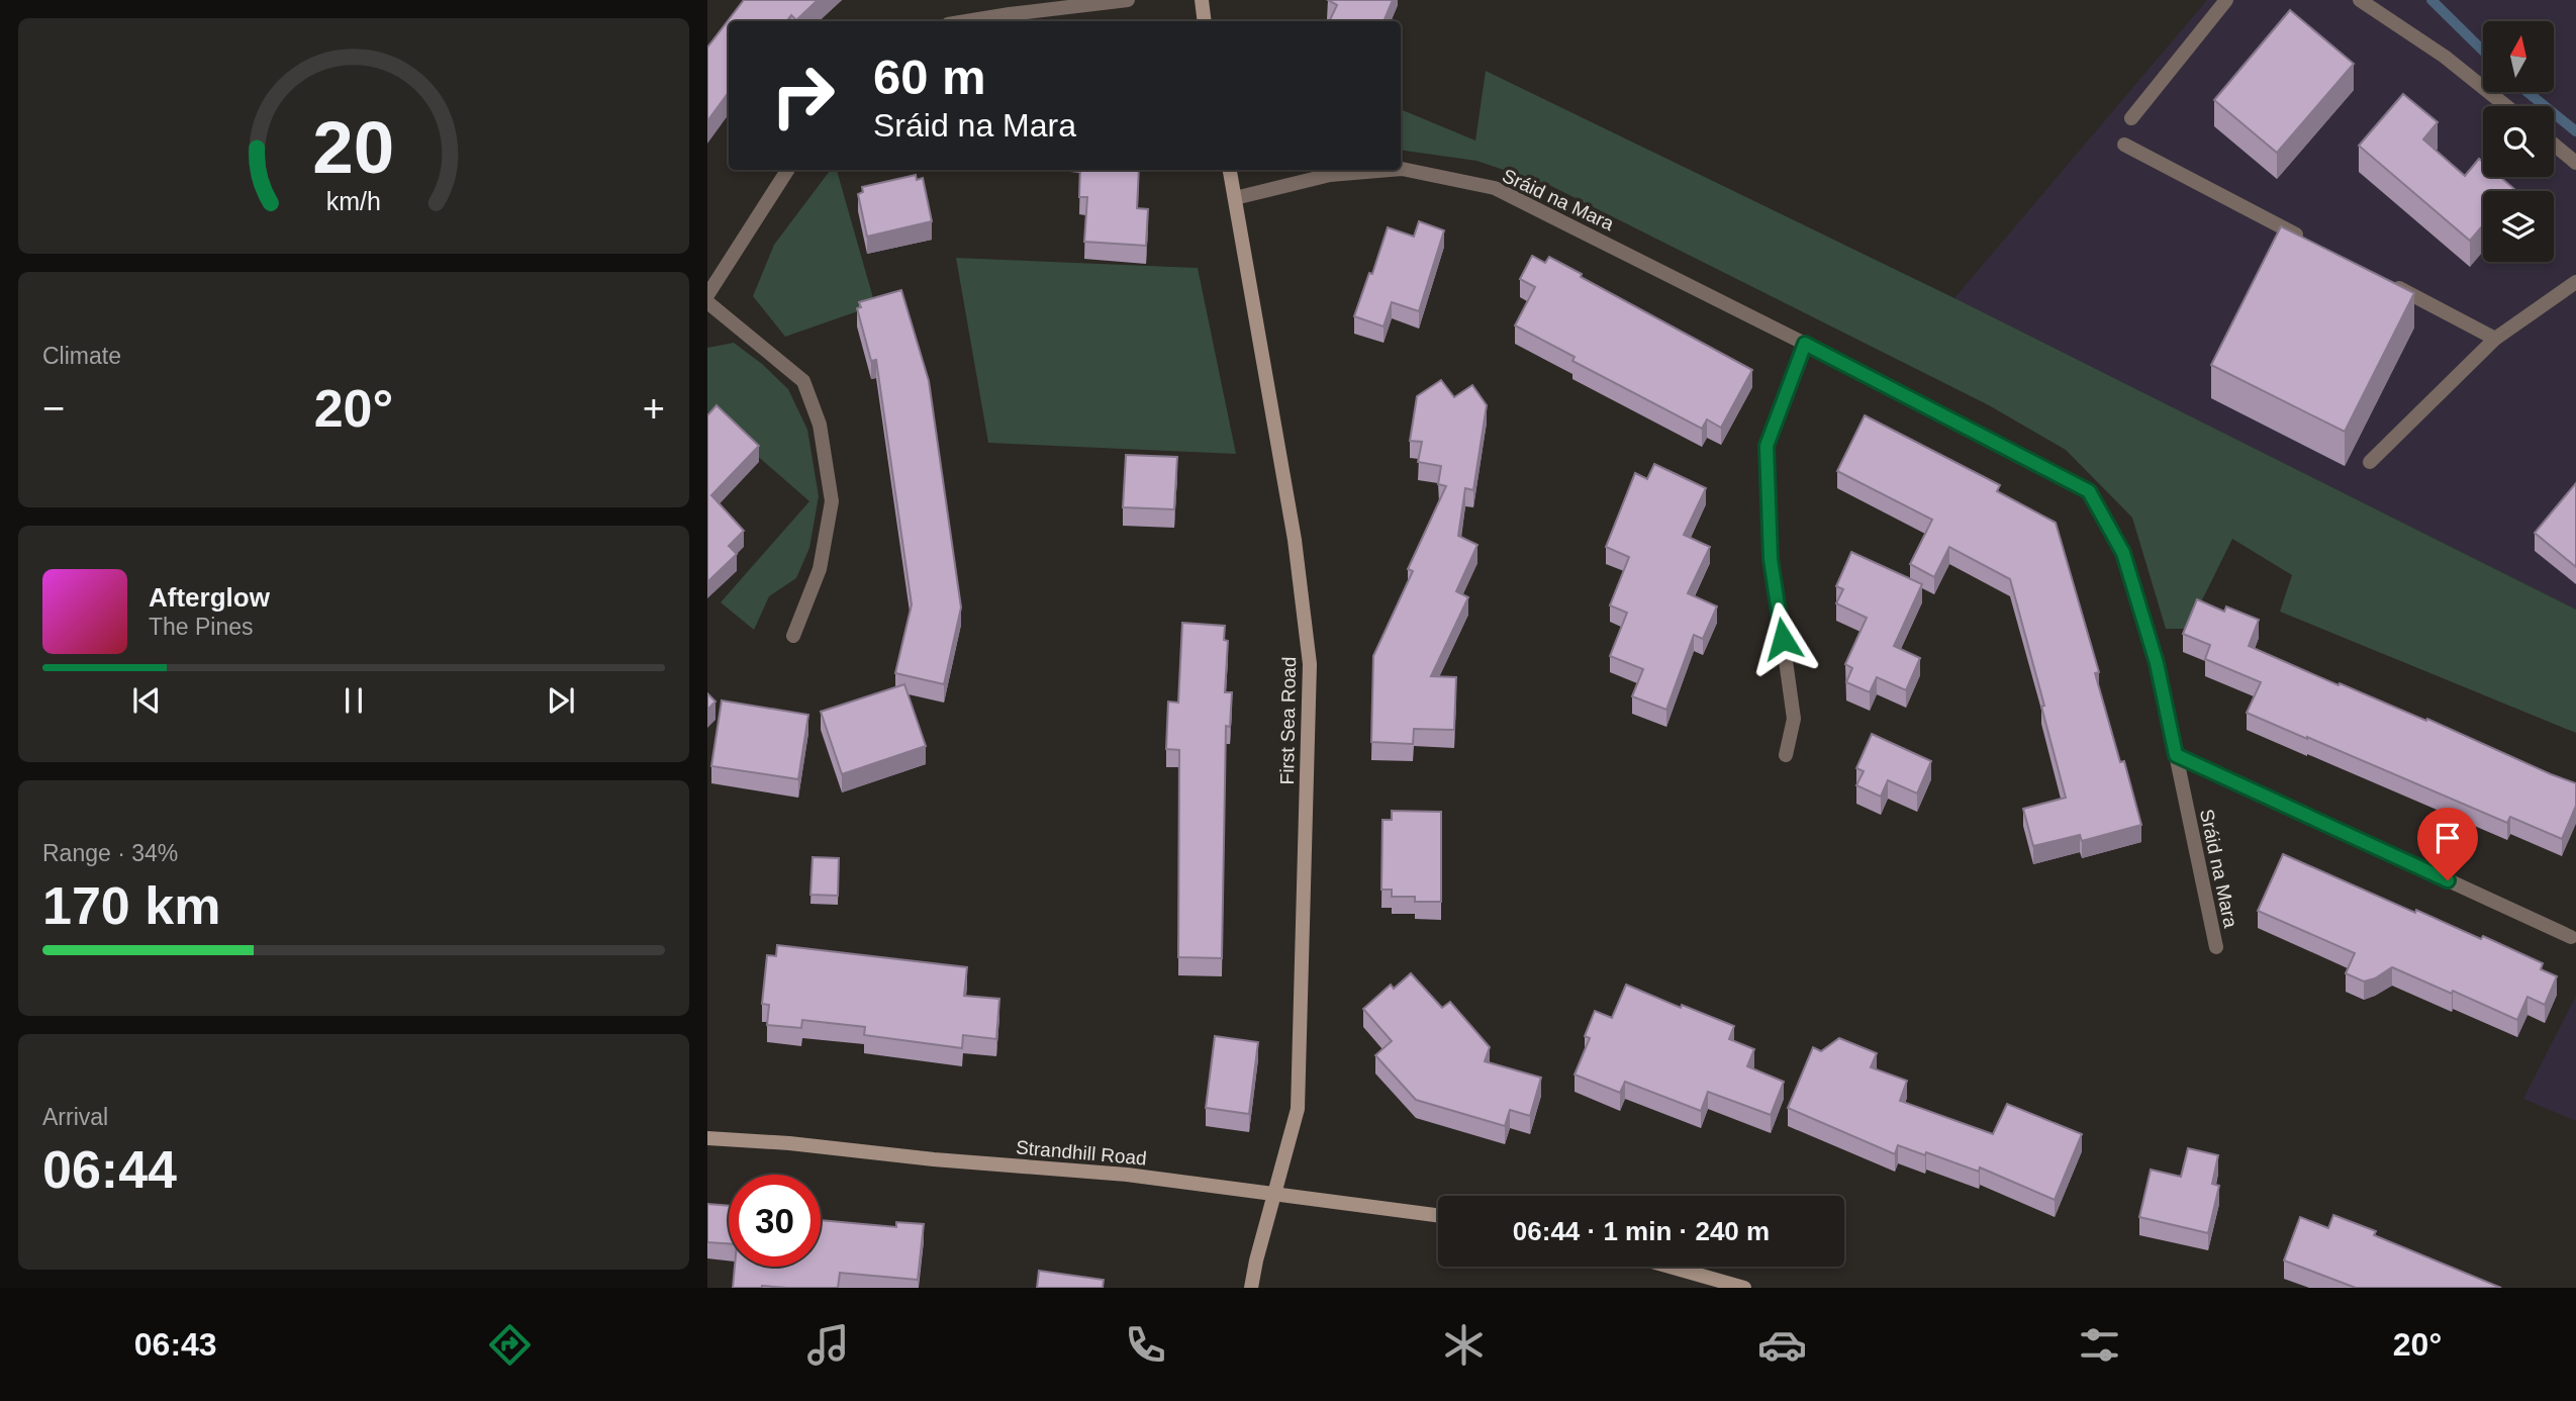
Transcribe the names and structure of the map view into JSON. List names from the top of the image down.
{
  "streets": {
    "street": ["Sráid na Mara", "First Sea Road", "Strandhill Road"]
  },
  "crossings": [
    ["Sráid na Mara", "First Sea Road"],
    ["First Sea Road", "Strandhill Road"]
  ],
  "north": "top",
  "page": {
    "turn": ["60 m", "Sráid na Mara"],
    "tile": [
      "Climate",
      ["Range · 34%", "170 km"],
      ["Arrival", "06:44"]
    ],
    "heat": ["−", "20°", "+"],
    "song": ["Afterglow", "The Pines"],
    "limit": "30",
    "trip": "06:44 · 1 min · 240 m",
    "tabs": ["06:43", "20°"],
    "gauge": ["20", "km/h"]
  }
}
